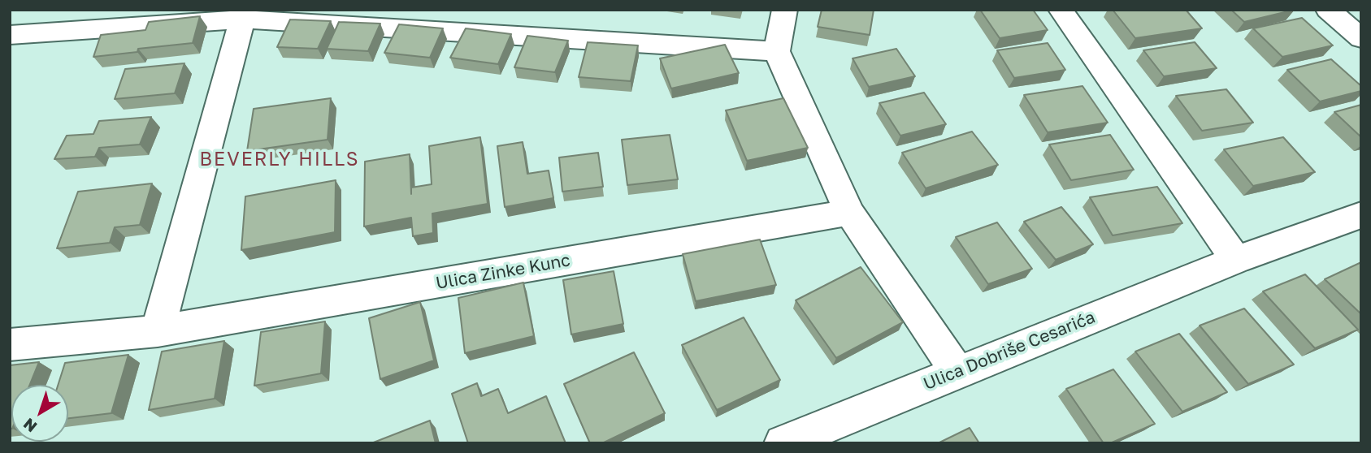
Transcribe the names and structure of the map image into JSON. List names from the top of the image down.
{
  "streets": {
    "street": ["Ulica Zinke Kunc", "Ulica Dobriše Cesarića"]
  },
  "districts": ["BEVERLY HILLS"],
  "north": "bottom left"
}
